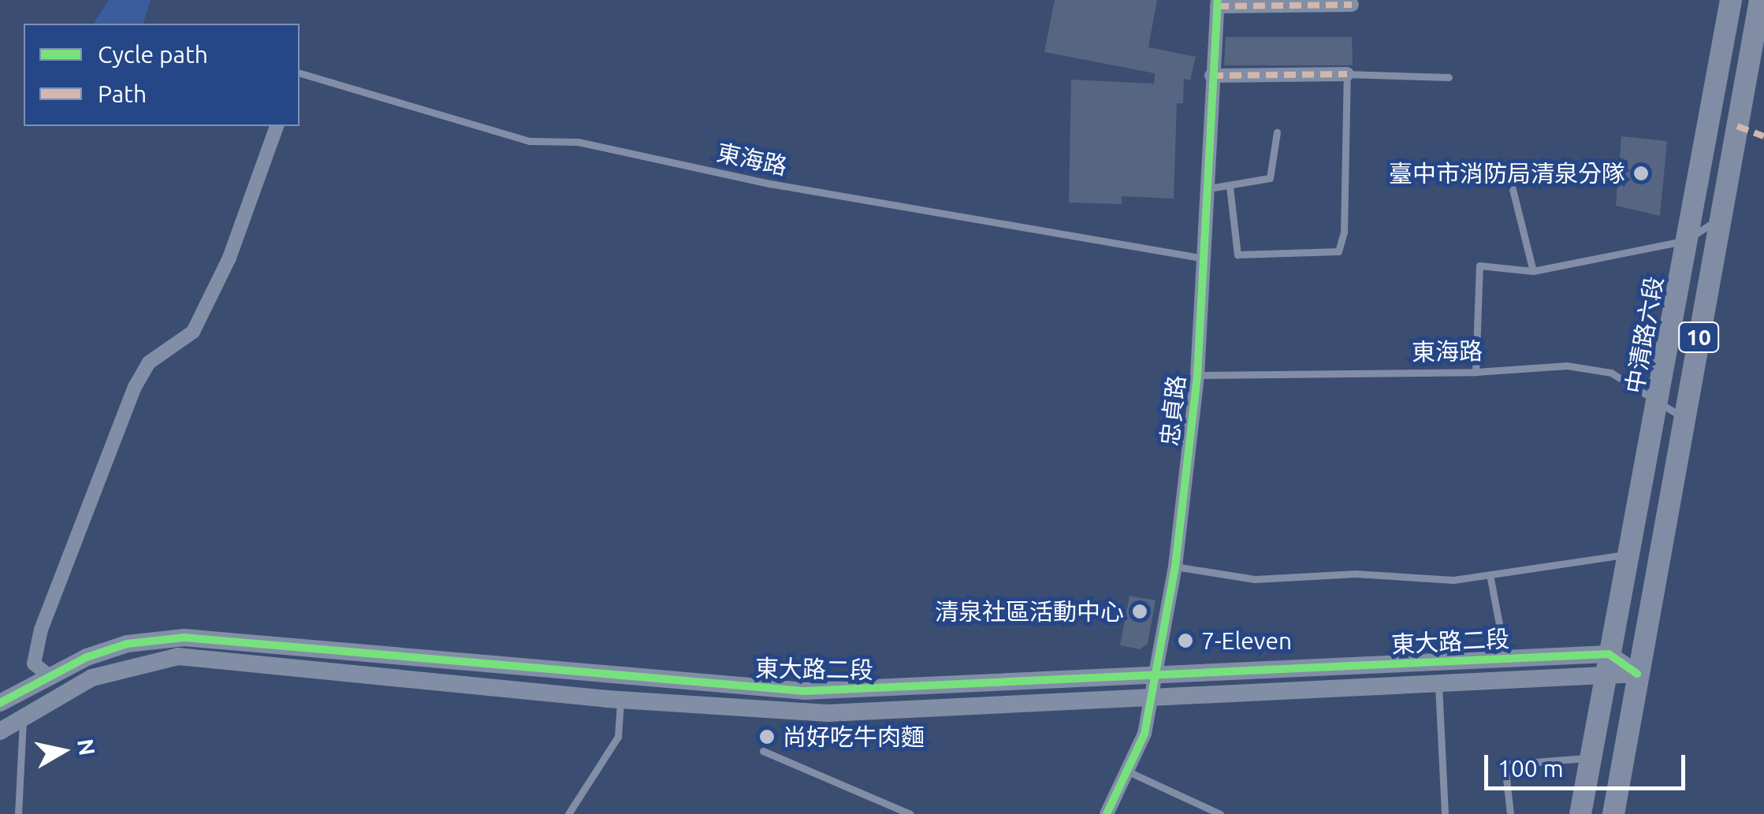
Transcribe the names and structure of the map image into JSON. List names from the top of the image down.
{
  "streets": {
    "main road": ["中清路六段", "10"],
    "street": ["忠貞路", "東大路二段"],
    "lane": ["東海路"]
  },
  "crossings": [
    ["東海路", "中清路六段"],
    ["東海路", "10"],
    ["東海路", "忠貞路"],
    ["中清路六段", "10"],
    ["中清路六段", "東大路二段"],
    ["10", "東大路二段"],
    ["忠貞路", "東大路二段"]
  ],
  "places": [
    "臺中市消防局清泉分隊",
    "清泉社區活動中心",
    "7-Eleven",
    "尚好吃牛肉麵"
  ],
  "legend": ["Cycle path", "Path"],
  "scale_bar": "100 m",
  "north": "right"
}
